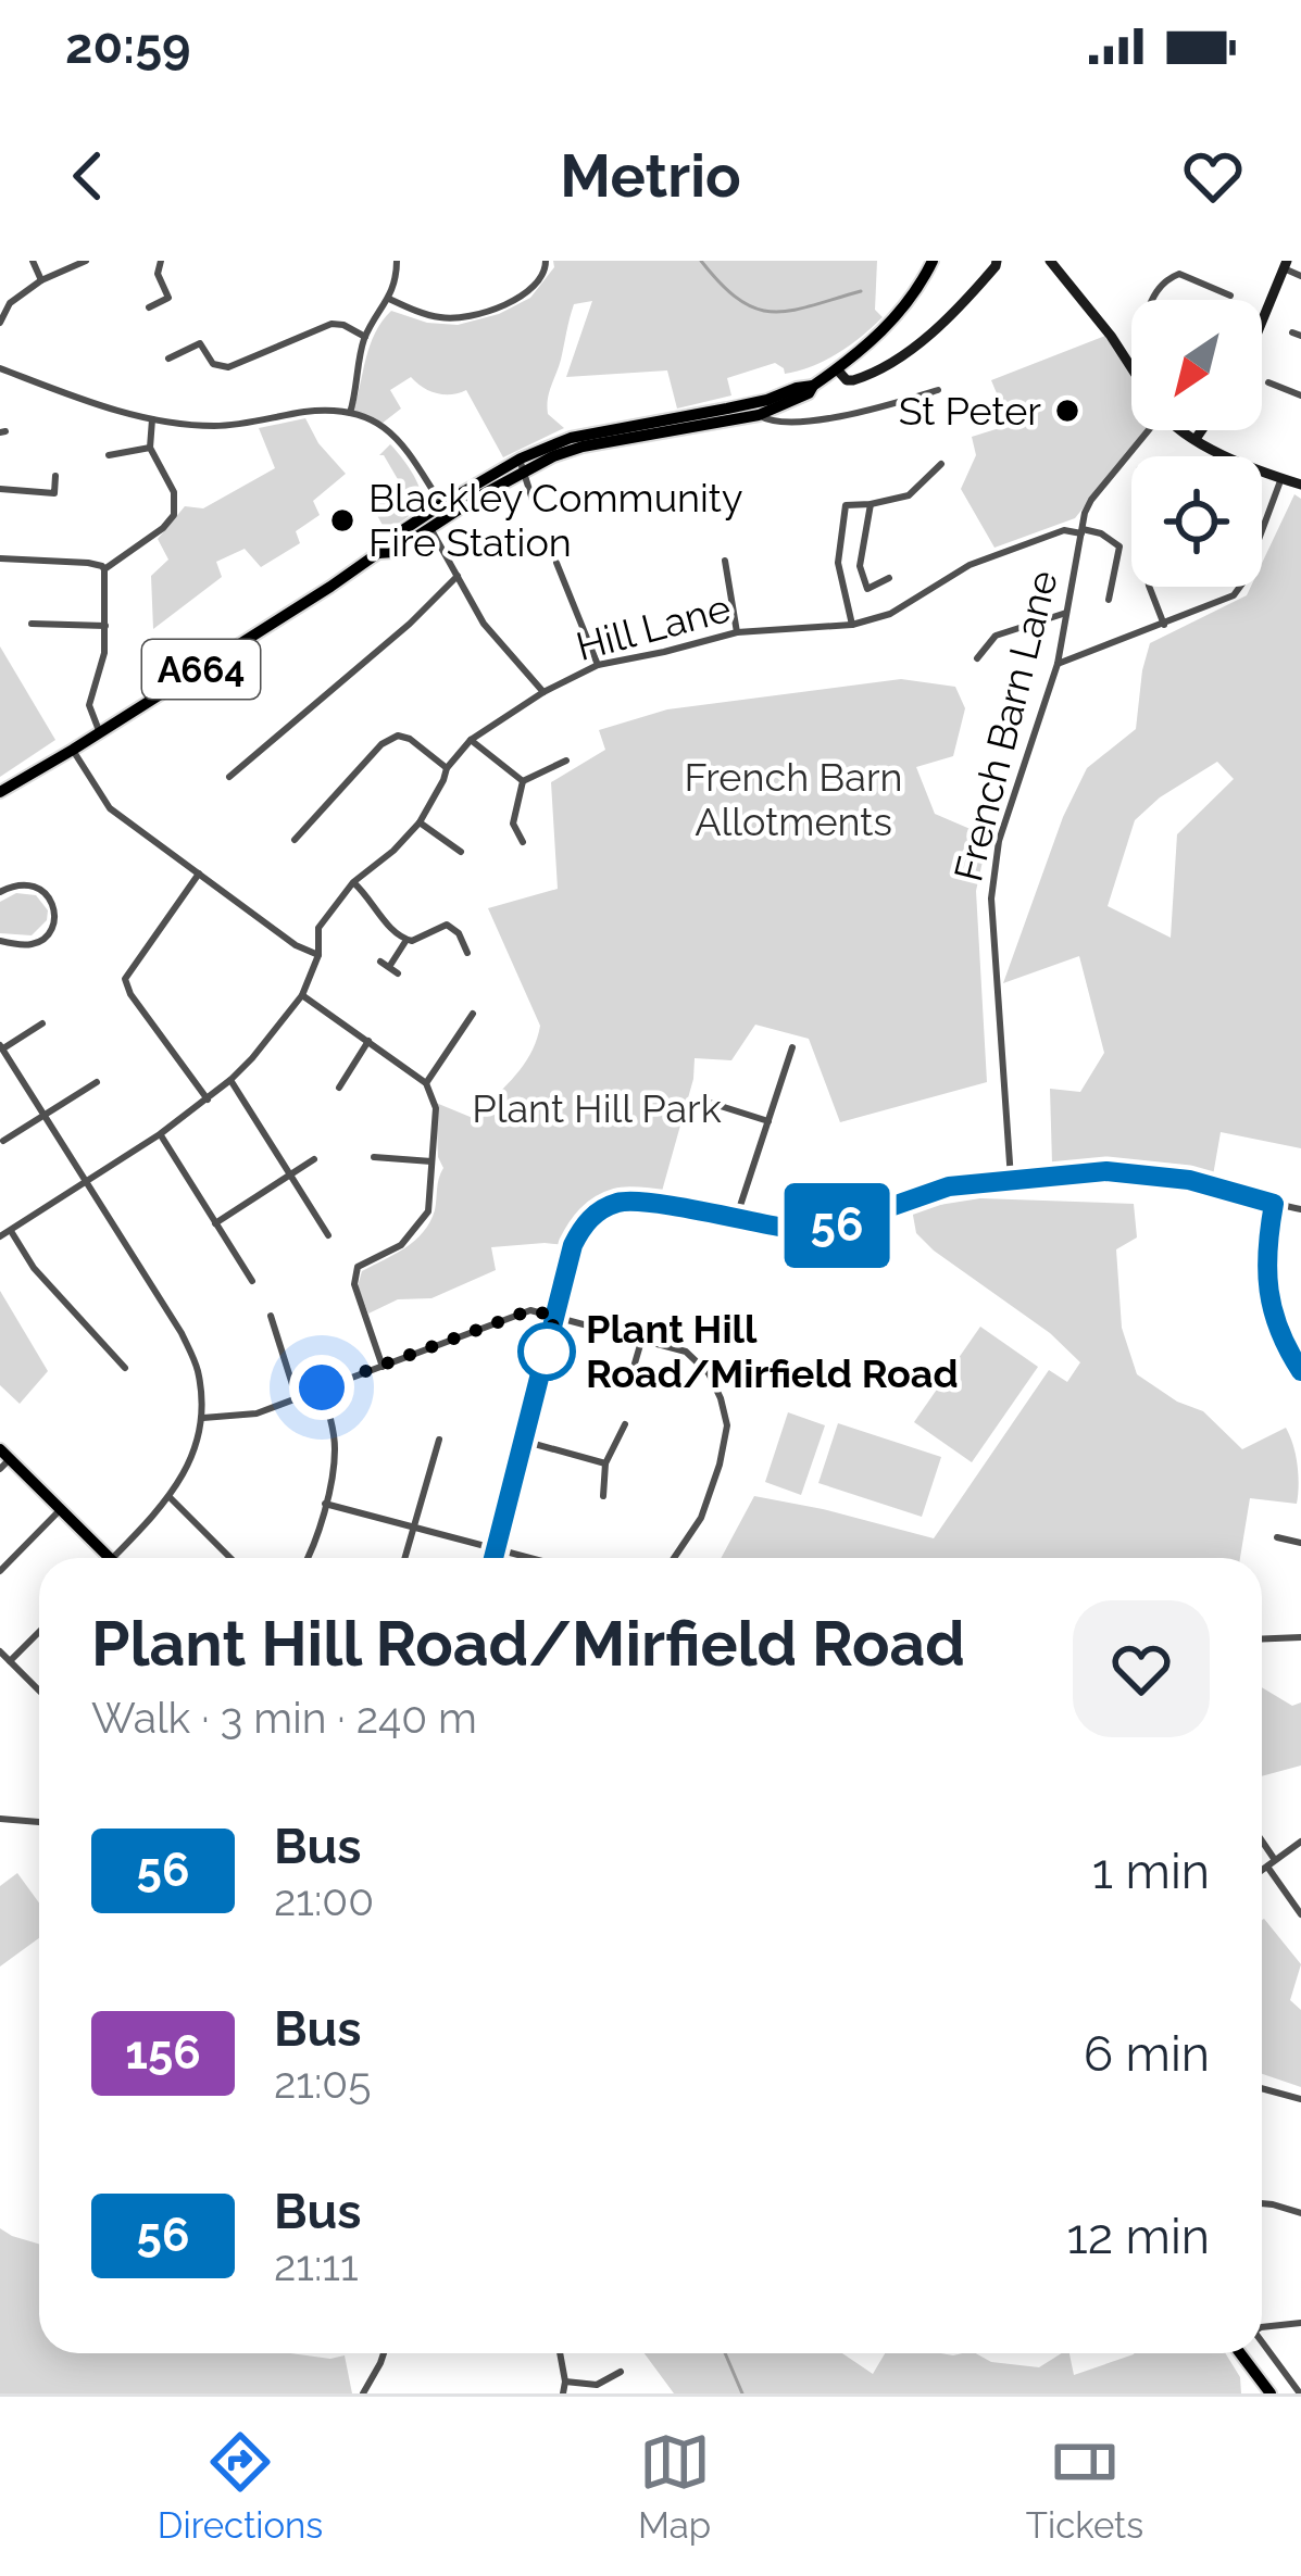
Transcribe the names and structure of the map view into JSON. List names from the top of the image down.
{
  "streets": {
    "main road": ["A664"],
    "street": ["Hill Lane", "French Barn Lane"]
  },
  "crossings": [
    ["Hill Lane", "French Barn Lane"]
  ],
  "parks": ["French Barn Allotments", "Plant Hill Park"],
  "places": ["St Peter", "Blackley Community Fire Station", "Plant Hill Road/Mirfield Road"],
  "lines": ["bus line 56"],
  "north": "bottom left",
  "page": {
    "status": "20:59",
    "header": "Metrio",
    "on_map": "56",
    "heading": ["Plant Hill Road/Mirfield Road", "Walk · 3 min · 240 m"],
    "list": [
      {
        "mark": "56",
        "name": "Bus",
        "note": "21:00",
        "value": "1 min"
      },
      {
        "mark": "156",
        "name": "Bus",
        "note": "21:05",
        "value": "6 min"
      },
      {
        "mark": "56",
        "name": "Bus",
        "note": "21:11",
        "value": "12 min"
      }
    ],
    "tabs": ["Directions", "Map", "Tickets"]
  }
}
